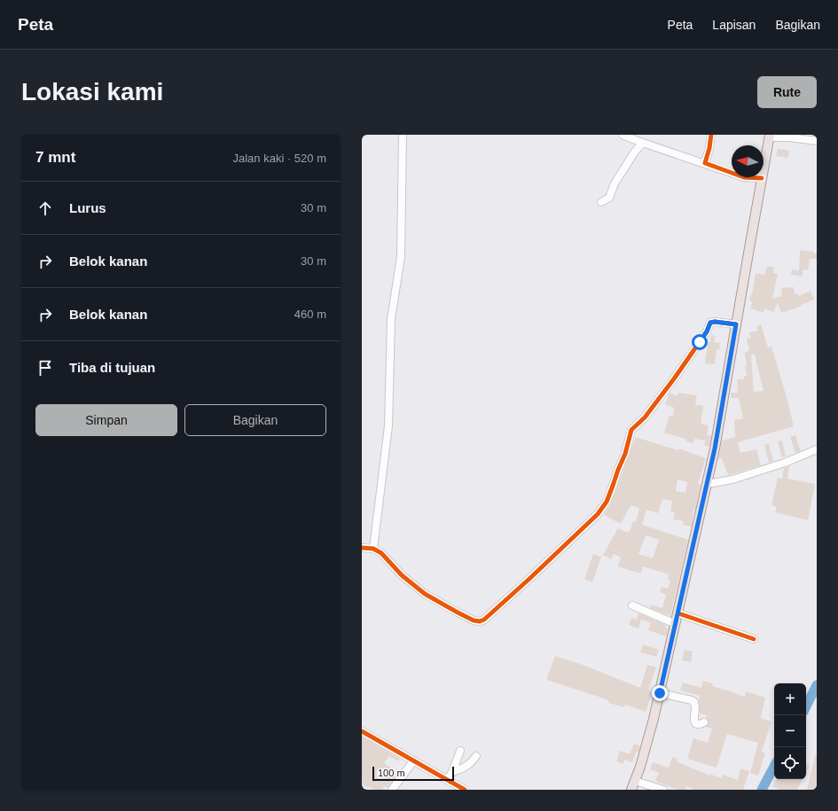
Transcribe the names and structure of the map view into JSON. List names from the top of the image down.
{
  "scale_bar": "100 m",
  "north": "left",
  "page": {
    "header": "Peta",
    "nav": ["Peta", "Lapisan", "Bagikan"],
    "buttons": [
      "Rute",
      ["Simpan", "Bagikan"]
    ],
    "title": "Lokasi kami",
    "heading": ["7 mnt", "Jalan kaki · 520 m"],
    "list": [
      ["Lurus", "30 m"],
      ["Belok kanan", "30 m"],
      ["Belok kanan", "460 m"],
      "Tiba di tujuan"
    ],
    "map_buttons": ["+", "−"],
    "scale": "100 m"
  }
}
